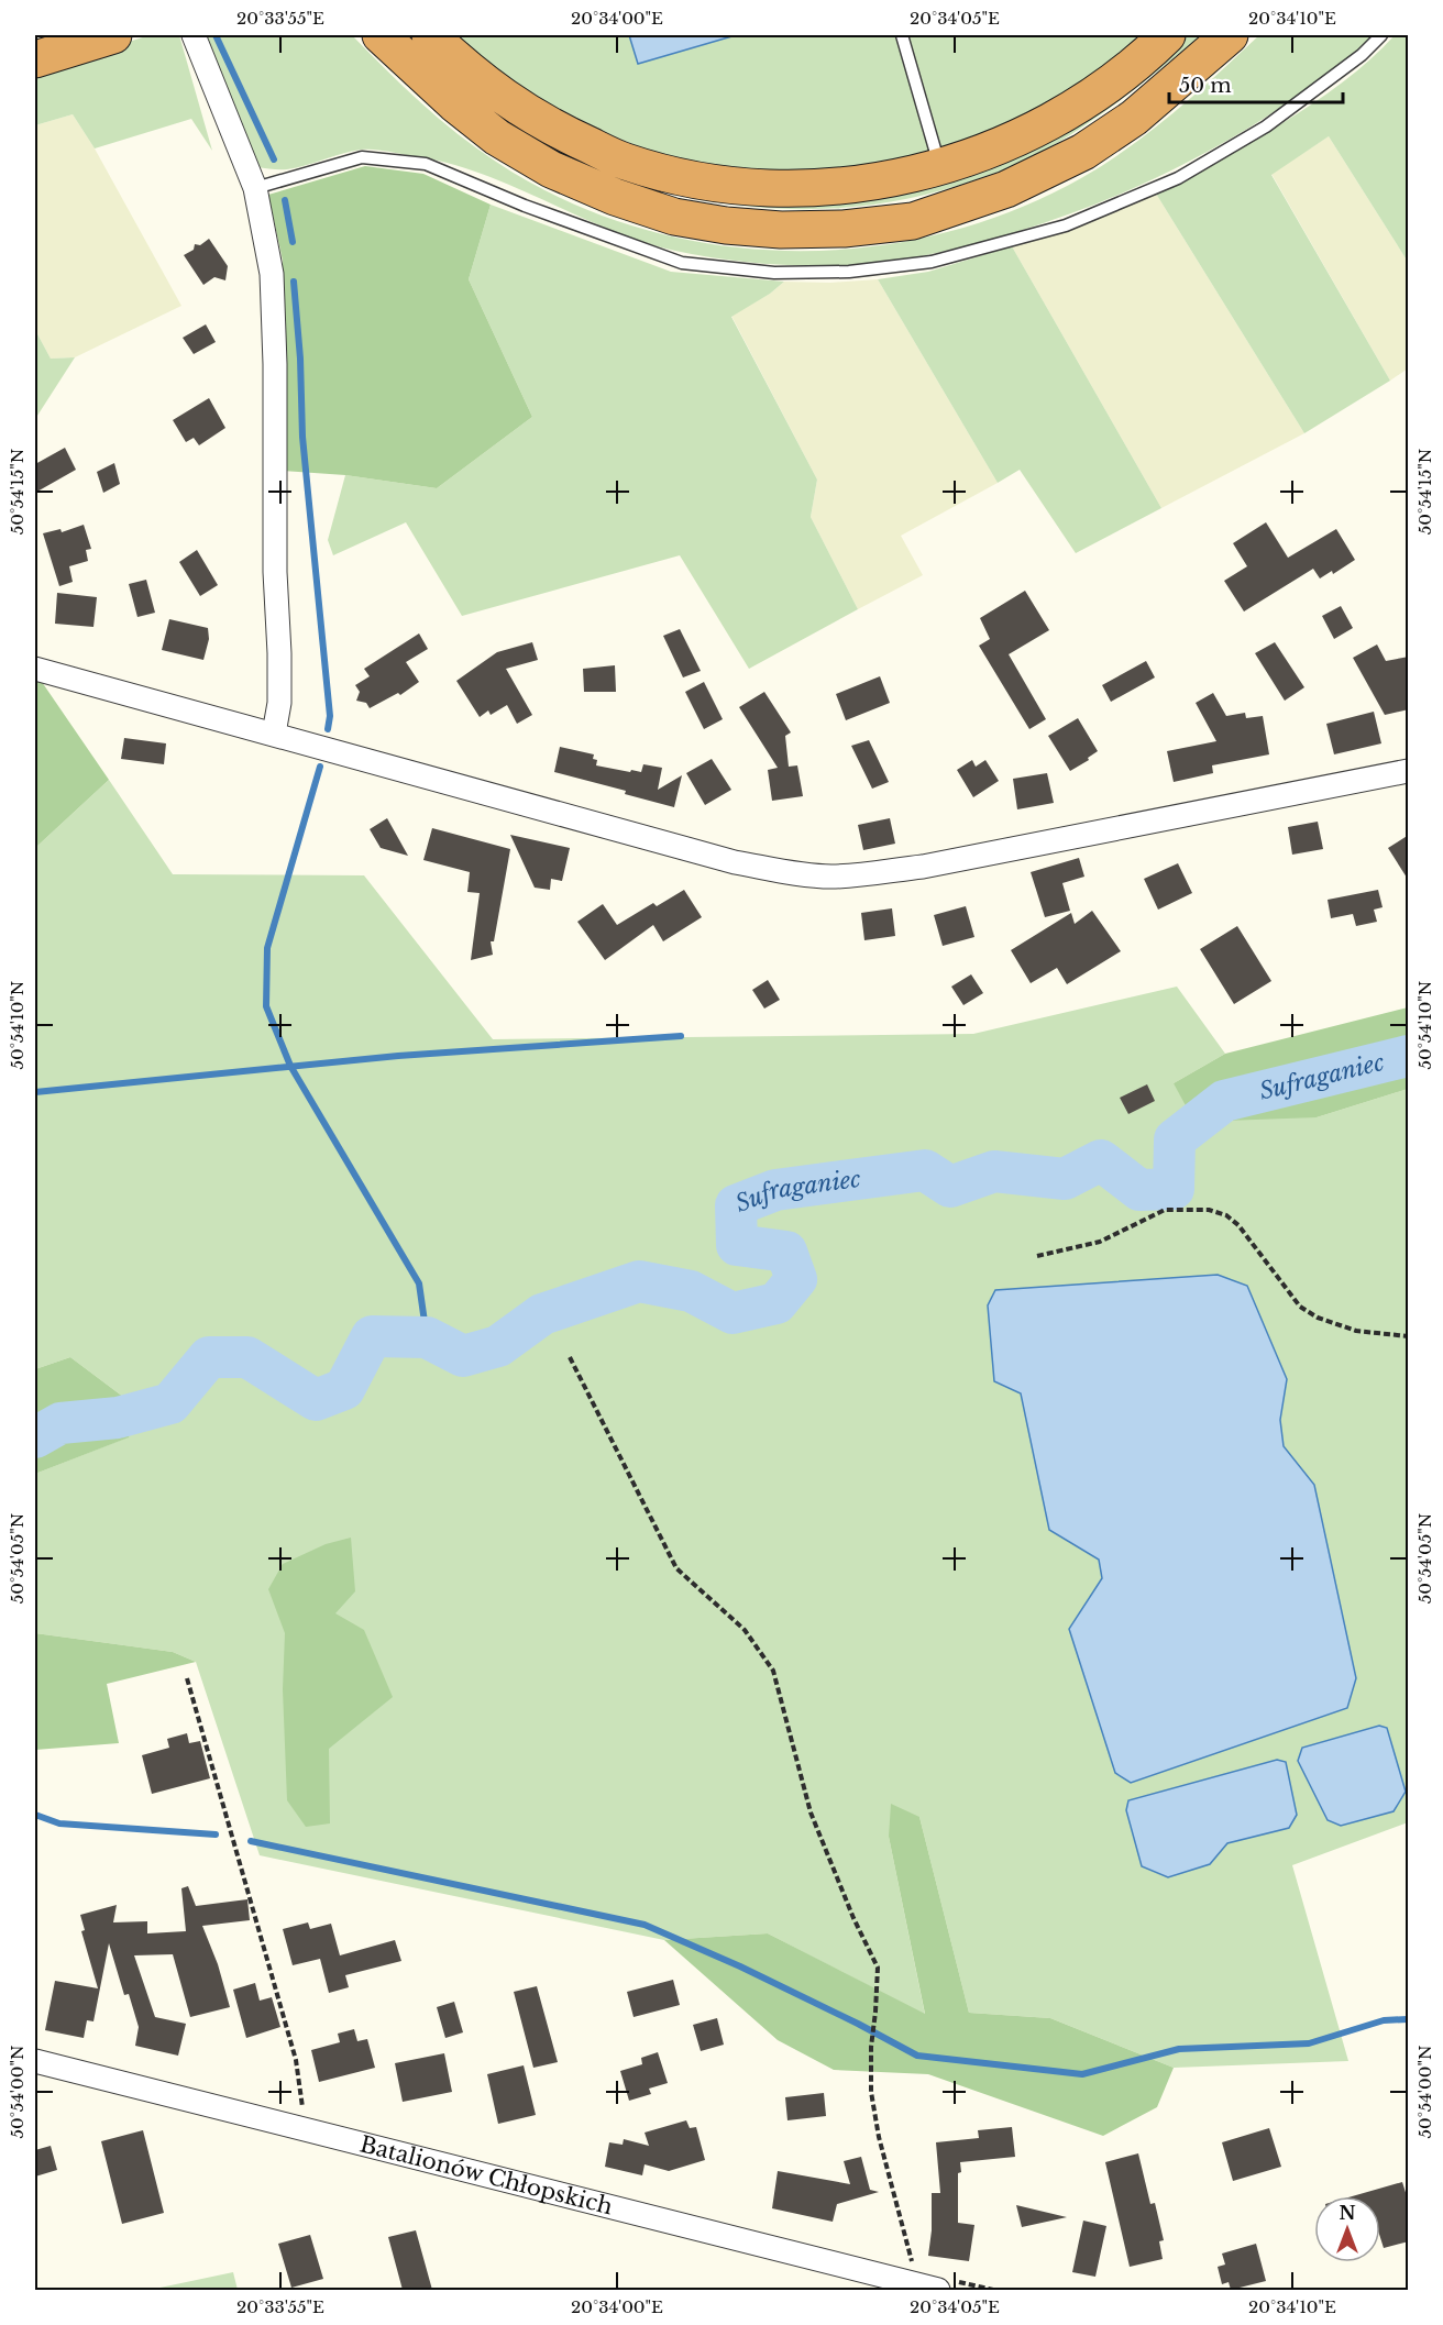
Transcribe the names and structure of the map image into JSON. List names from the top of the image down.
{
  "streets": {
    "street": ["Batalionów Chłopskich"]
  },
  "water": ["Sufraganiec"],
  "scale_bar": "50 m",
  "north": "top",
  "coordinates": [
    "20°33'55\"E",
    "20°34'00\"E",
    "20°34'05\"E",
    "20°34'10\"E",
    "50°54'15\"N",
    "50°54'10\"N",
    "50°54'05\"N",
    "50°54'00\"N"
  ]
}
